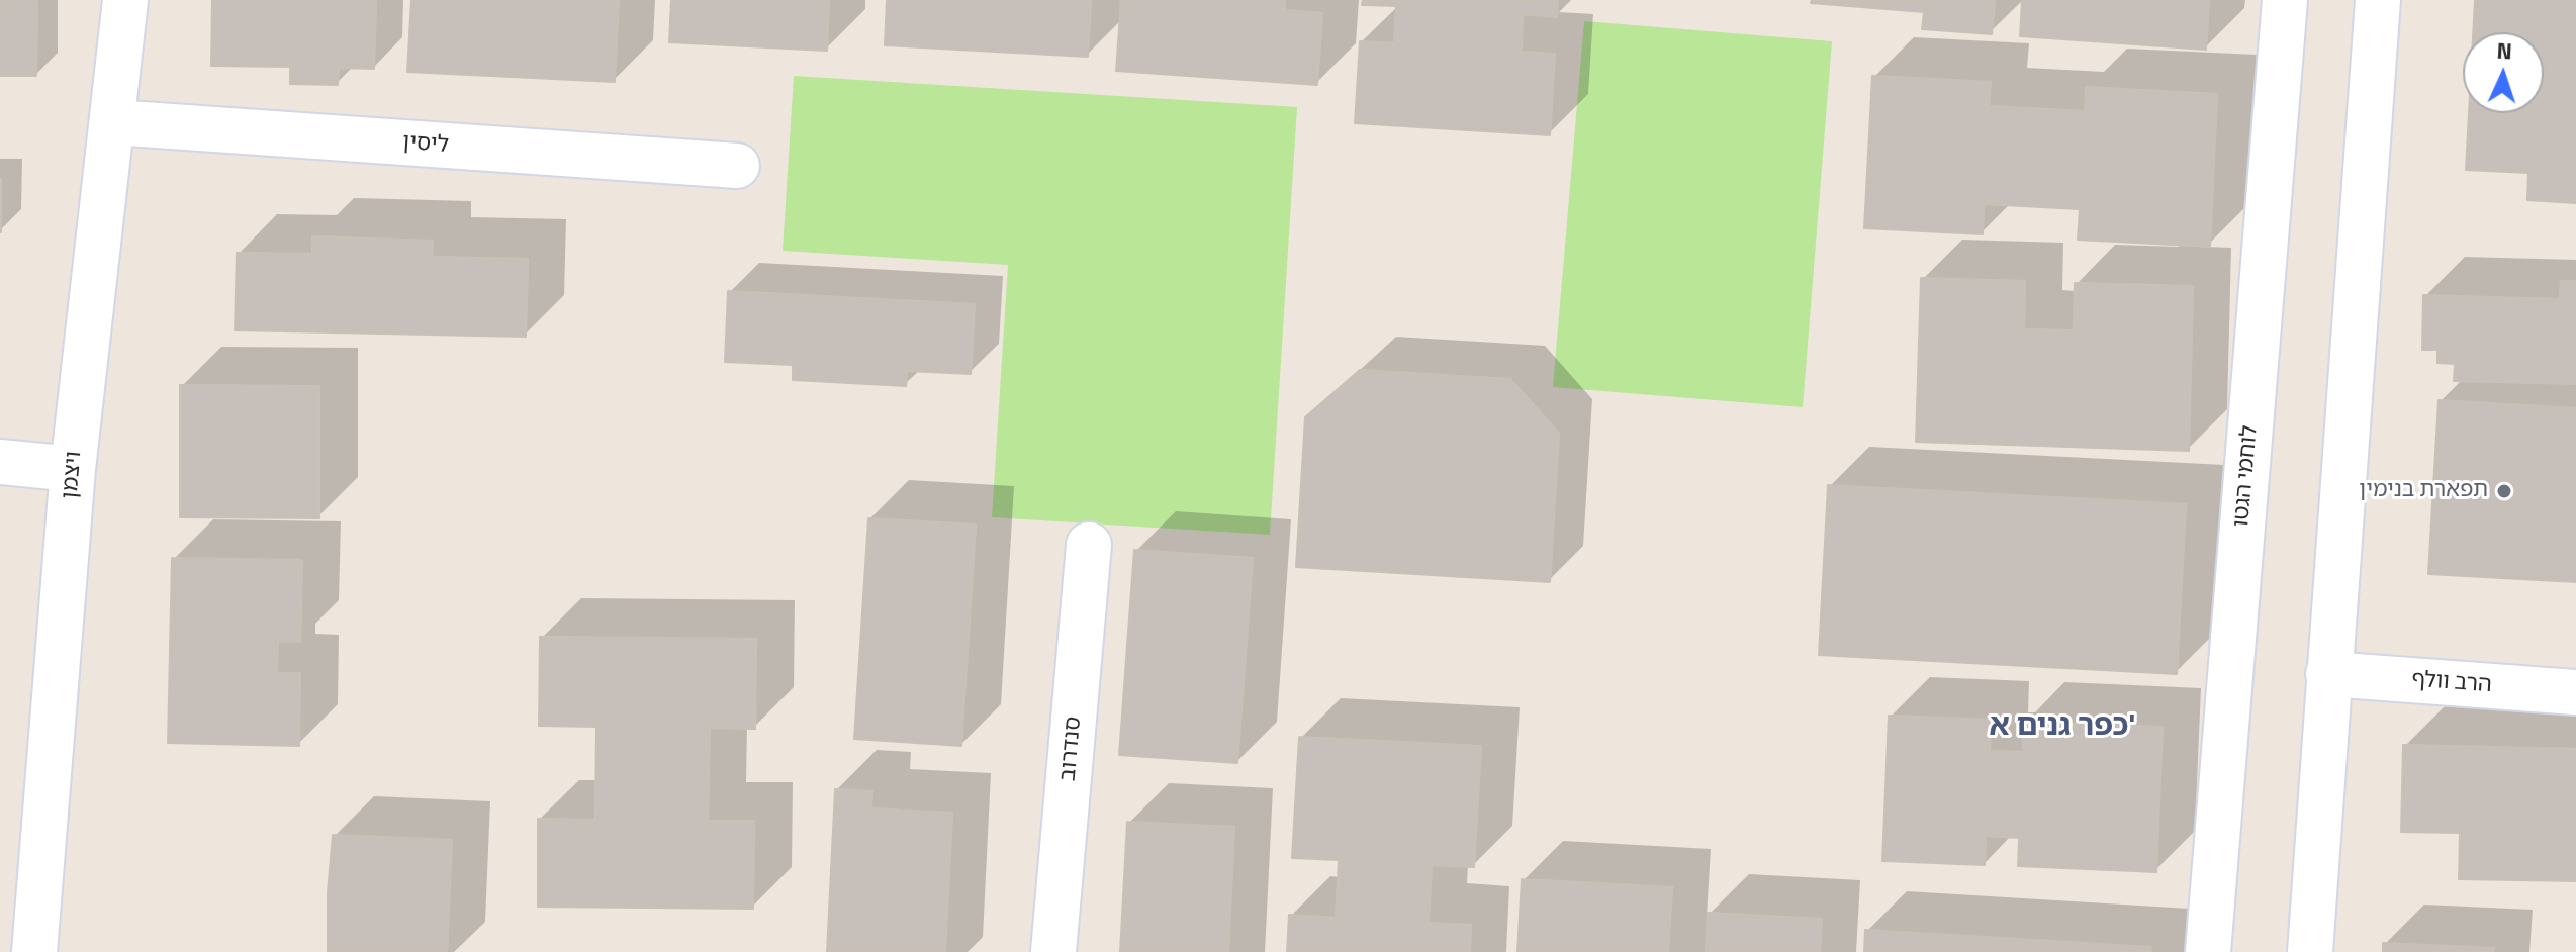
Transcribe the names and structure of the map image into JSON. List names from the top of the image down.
{
  "streets": {
    "street": [
      "ליסין",
      "ויצמן",
      "לוחמי הגטו",
      "הרב וולף",
      "סנדרוב"
    ]
  },
  "crossings": [
    ["ליסין", "ויצמן"]
  ],
  "districts": ["כפר גנים א'"],
  "places": ["תפארת בנימין"],
  "north": "top"
}
